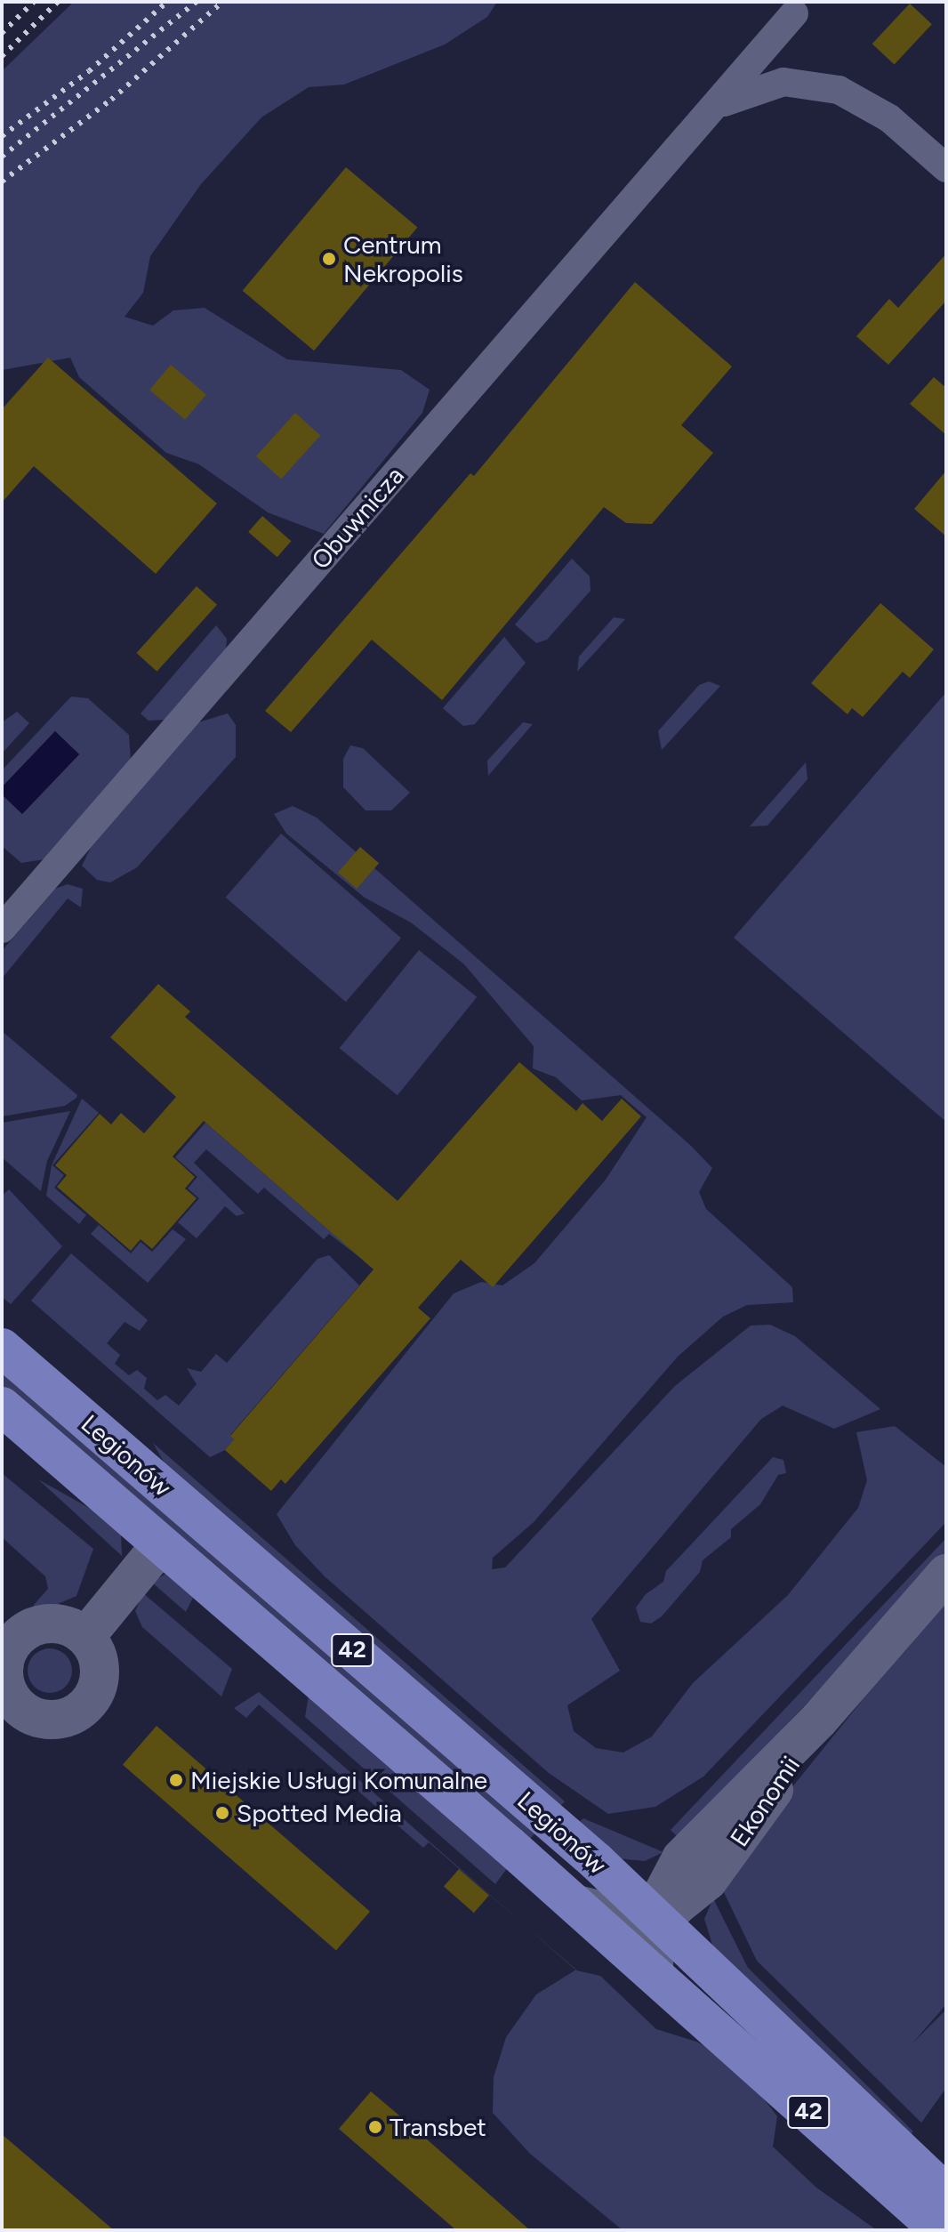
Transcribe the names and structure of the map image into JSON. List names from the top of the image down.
{
  "streets": {
    "main road": ["Legionów", "42"],
    "street": ["Obuwnicza", "Ekonomii"]
  },
  "crossings": [
    ["Legionów", "Ekonomii"]
  ],
  "places": [
    "Centrum Nekropolis",
    "Miejskie Usługi Komunalne",
    "Spotted Media",
    "Transbet"
  ]
}
